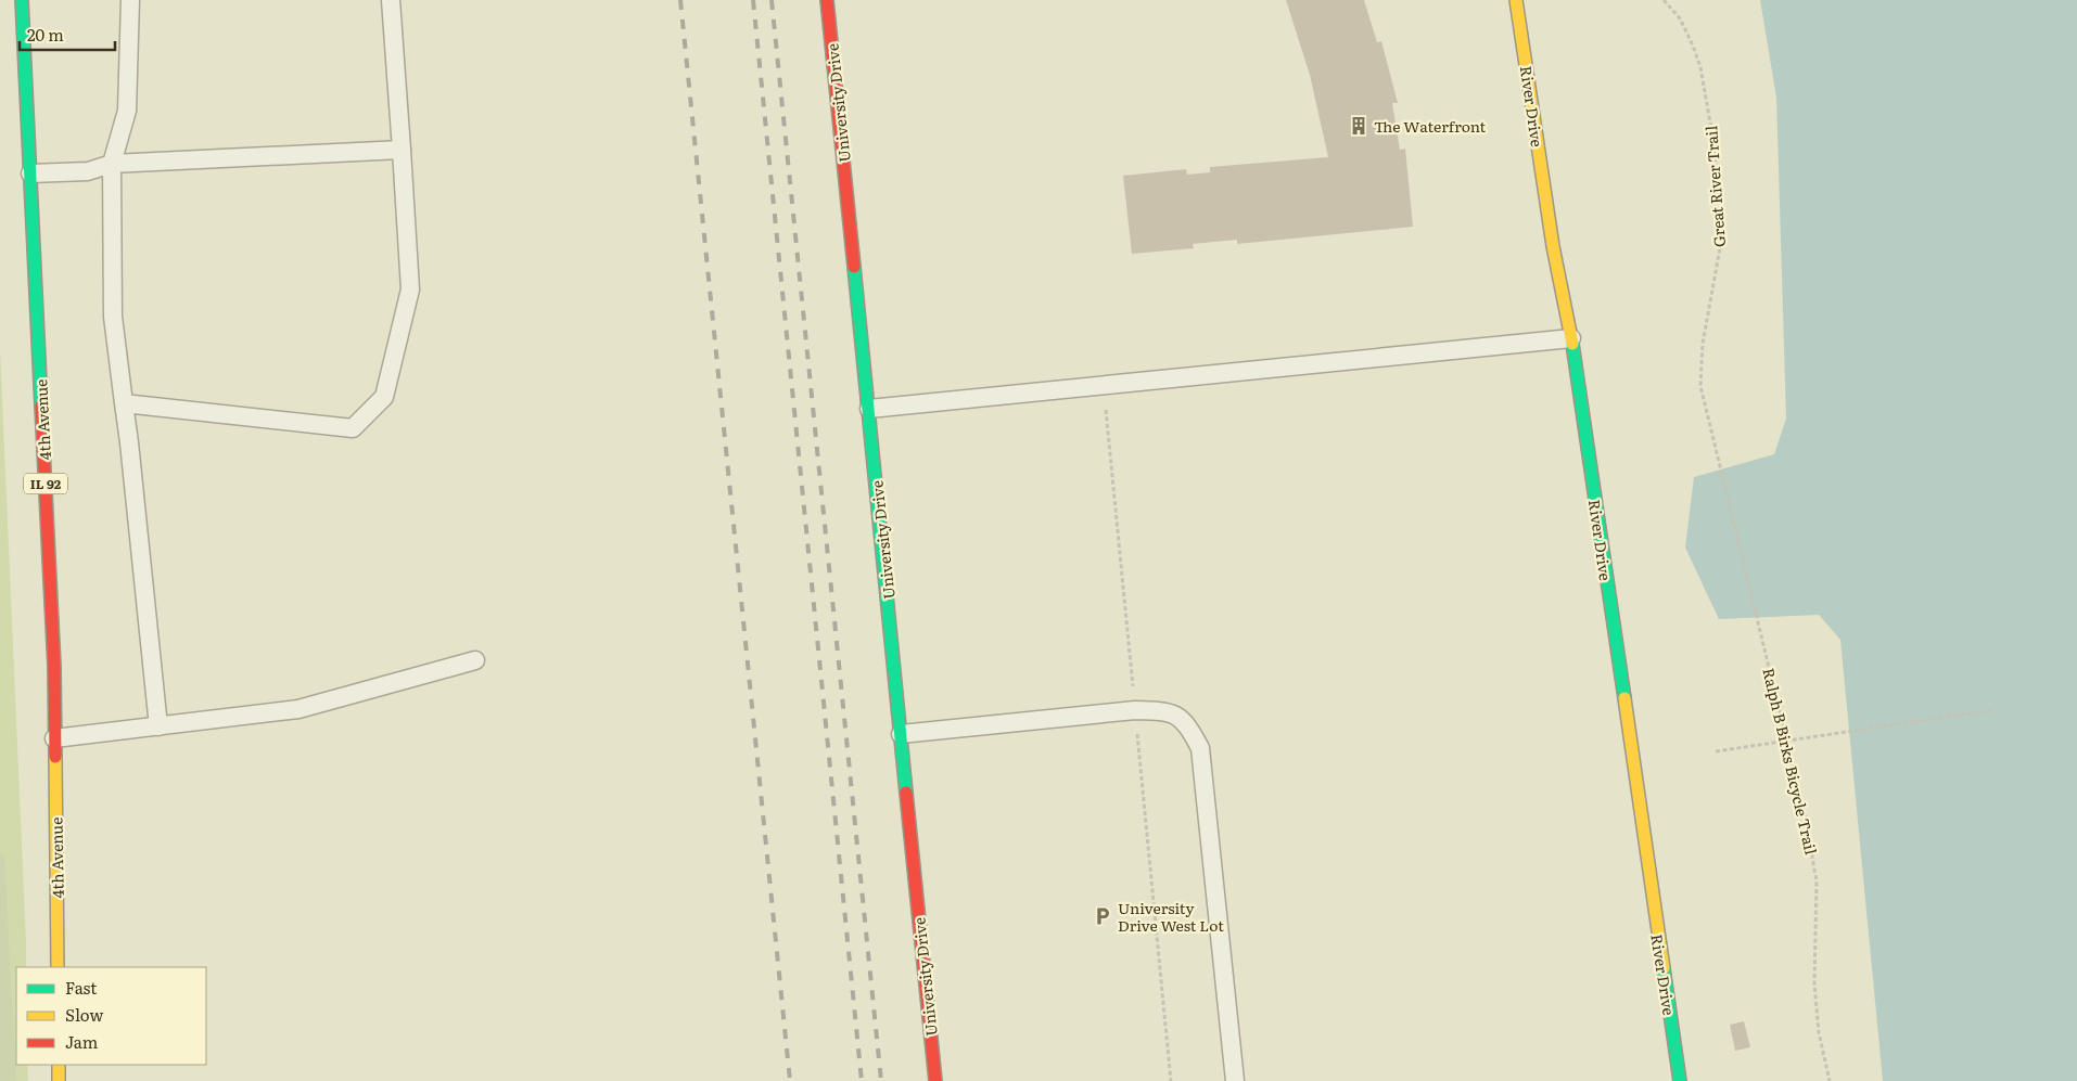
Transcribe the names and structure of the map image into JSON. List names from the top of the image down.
{
  "streets": {
    "street": [
      "University Drive",
      "River Drive",
      "4th Avenue",
      "IL 92"
    ],
    "path": ["Great River Trail", "Ralph B Birks Bicycle Trail"]
  },
  "crossings": [
    ["Great River Trail", "Ralph B Birks Bicycle Trail"]
  ],
  "places": {
    "building": ["The Waterfront"],
    "parking": ["University Drive West Lot"]
  },
  "legend": ["Fast", "Slow", "Jam"],
  "scale_bar": "20 m"
}
